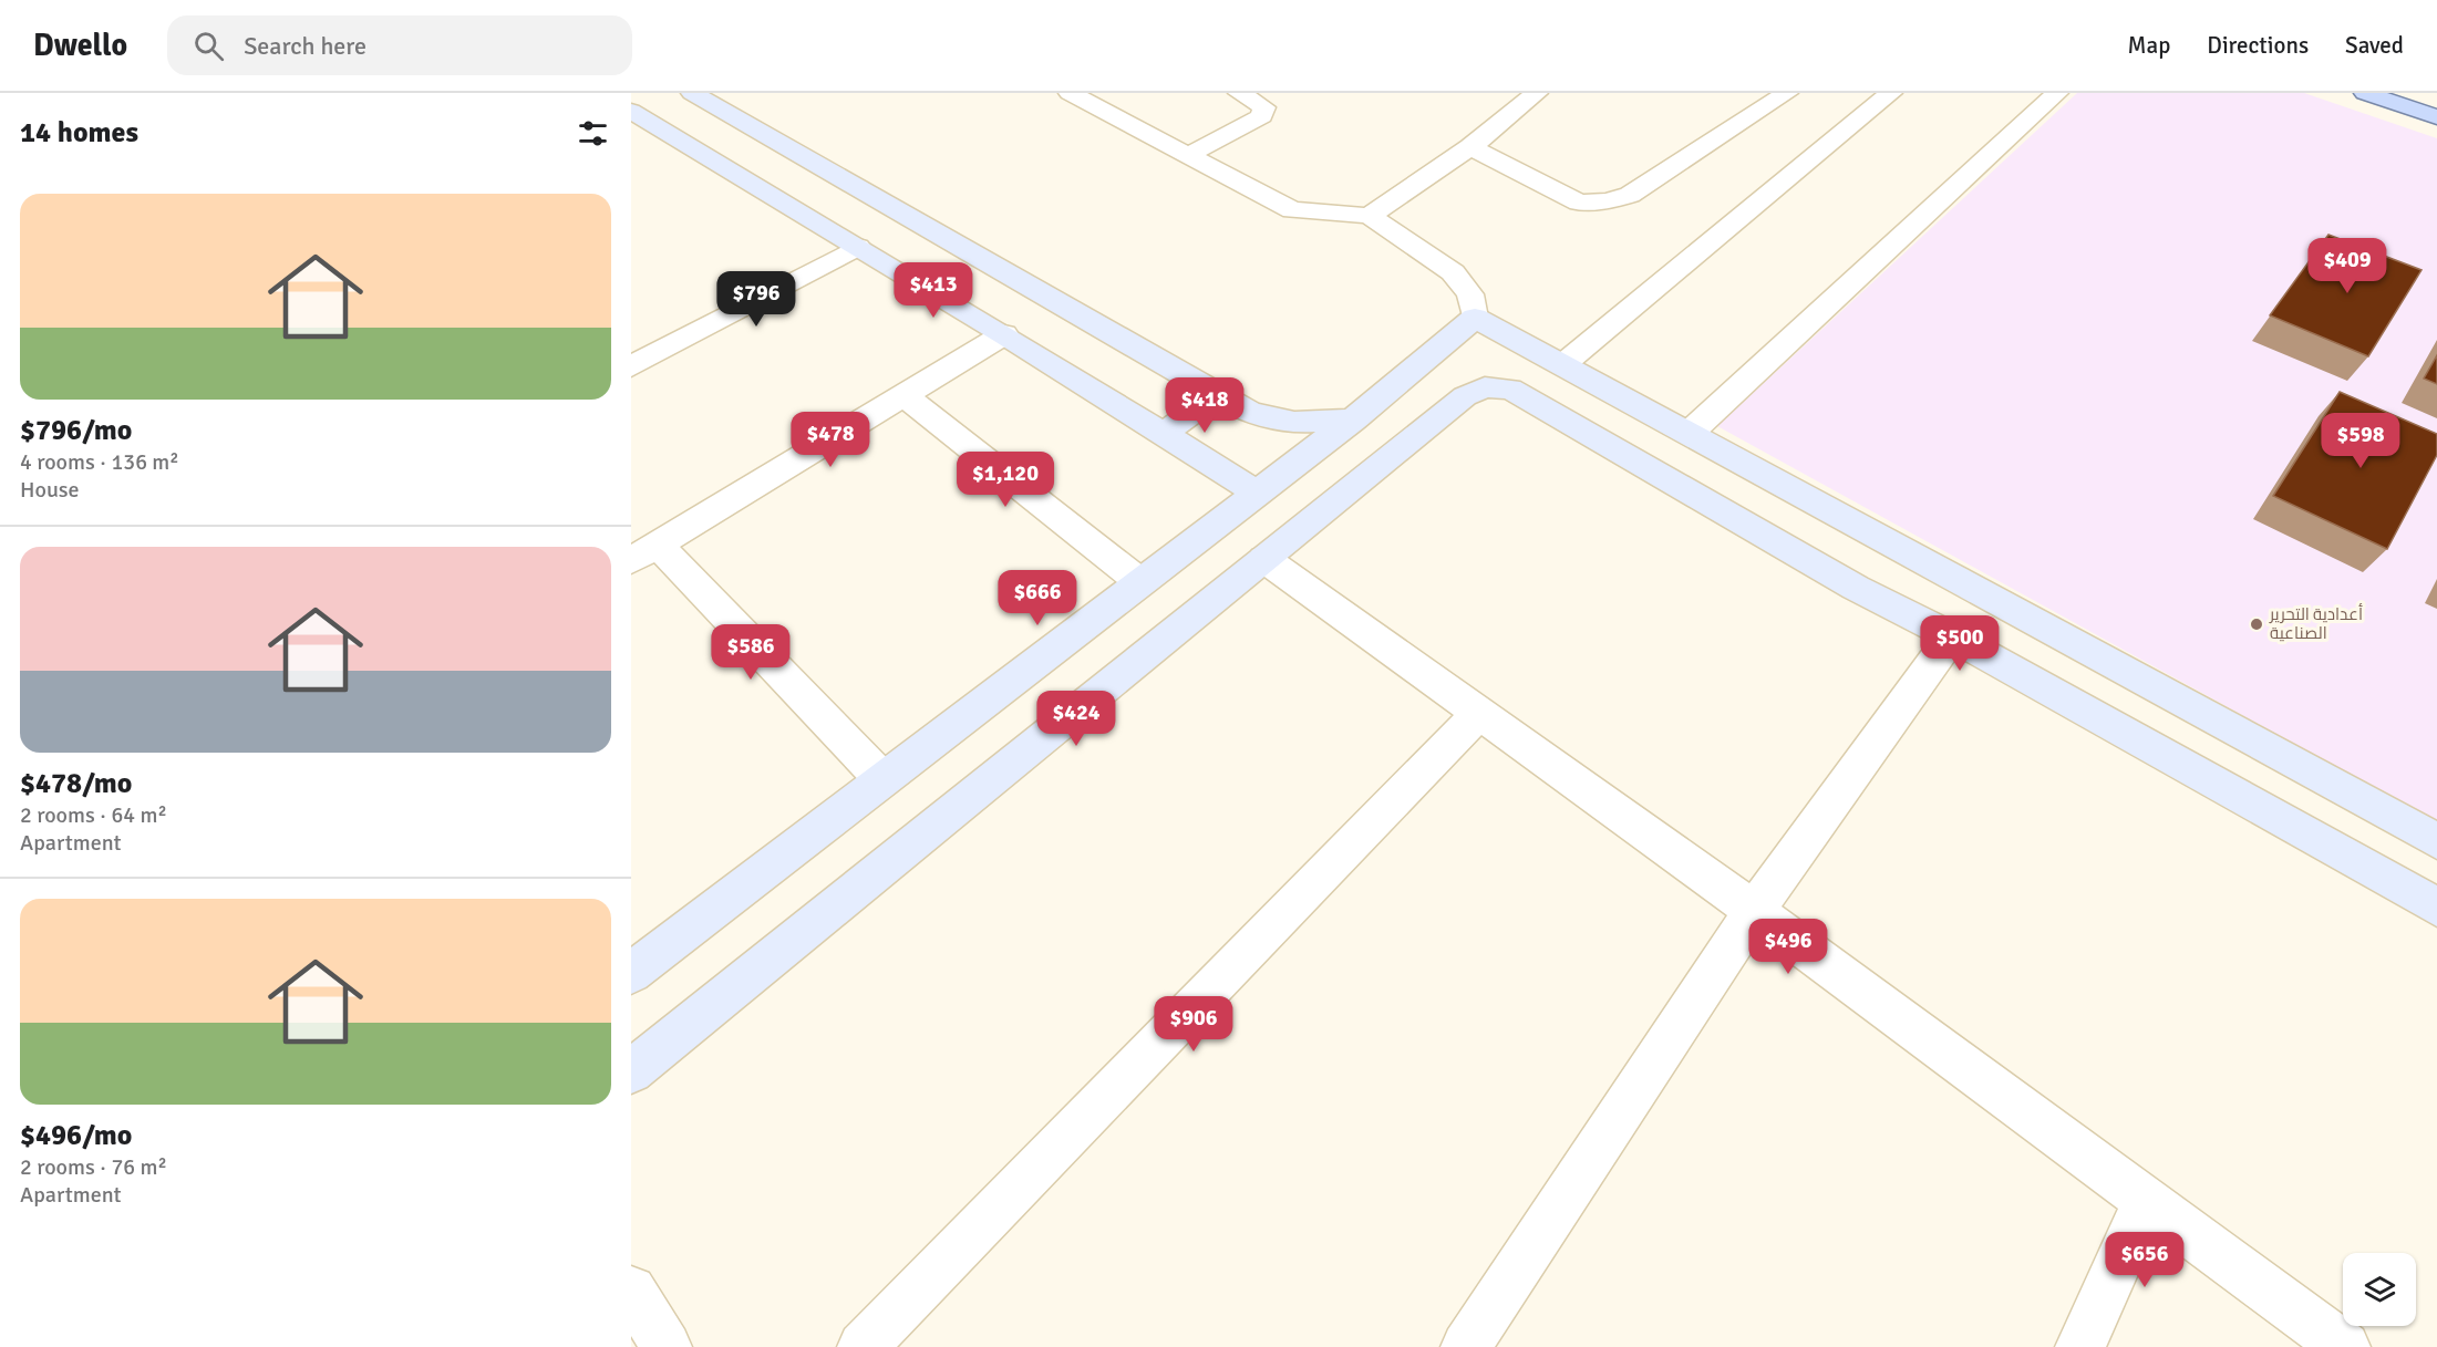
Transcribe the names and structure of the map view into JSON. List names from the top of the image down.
{
  "places": ["أعدادية التحرير الصناعية"],
  "page": {
    "header": "Dwello",
    "search": "Search here",
    "nav": ["Map", "Directions", "Saved"],
    "heading": "14 homes",
    "list": [
      {
        "name": "$796/mo",
        "note": "4 rooms · 136 m² · House"
      },
      {
        "name": "$478/mo",
        "note": "2 rooms · 64 m² · Apartment"
      },
      {
        "name": "$496/mo",
        "note": "2 rooms · 76 m² · Apartment"
      }
    ],
    "price": [
      "$409",
      "$413",
      "$796",
      "$418",
      "$478",
      "$598",
      "$1,120",
      "$666",
      "$500",
      "$586",
      "$424",
      "$496",
      "$906",
      "$656"
    ]
  }
}
